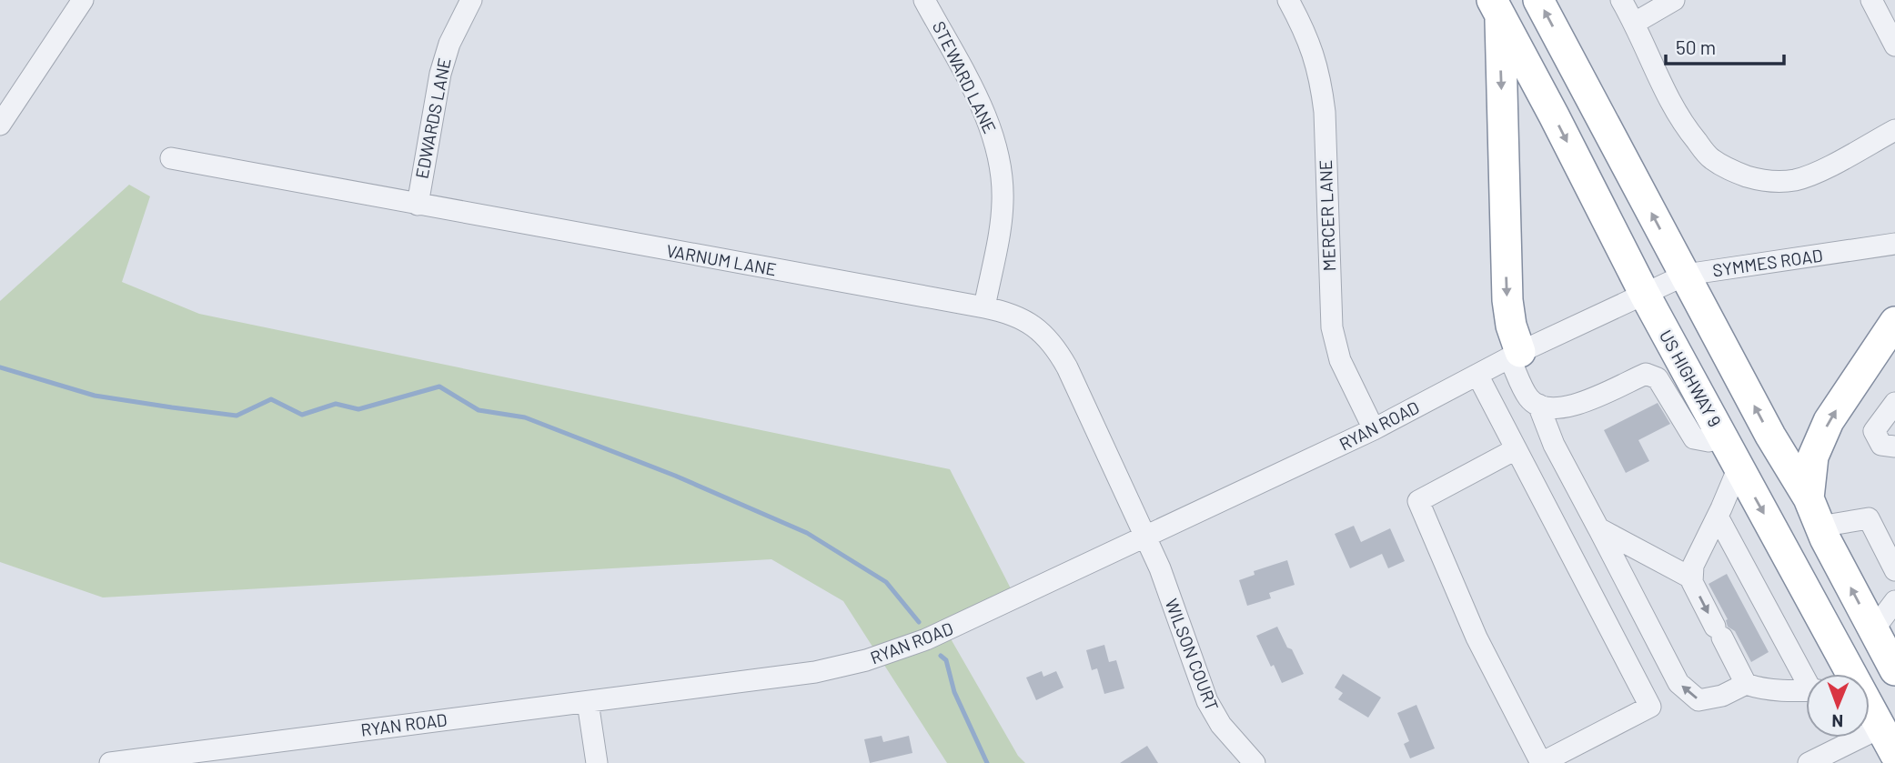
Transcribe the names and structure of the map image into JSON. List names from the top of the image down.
{
  "streets": {
    "highway": ["US HIGHWAY 9"],
    "street": [
      "STEWARD LANE",
      "EDWARDS LANE",
      "MERCER LANE",
      "VARNUM LANE",
      "SYMMES ROAD",
      "RYAN ROAD",
      "WILSON COURT"
    ]
  },
  "crossings": [
    ["STEWARD LANE", "VARNUM LANE"],
    ["EDWARDS LANE", "VARNUM LANE"],
    ["MERCER LANE", "RYAN ROAD"],
    ["VARNUM LANE", "RYAN ROAD"],
    ["VARNUM LANE", "WILSON COURT"],
    ["SYMMES ROAD", "US HIGHWAY 9"],
    ["SYMMES ROAD", "RYAN ROAD"],
    ["US HIGHWAY 9", "RYAN ROAD"],
    ["RYAN ROAD", "WILSON COURT"]
  ],
  "scale_bar": "50 m",
  "north": "bottom"
}
